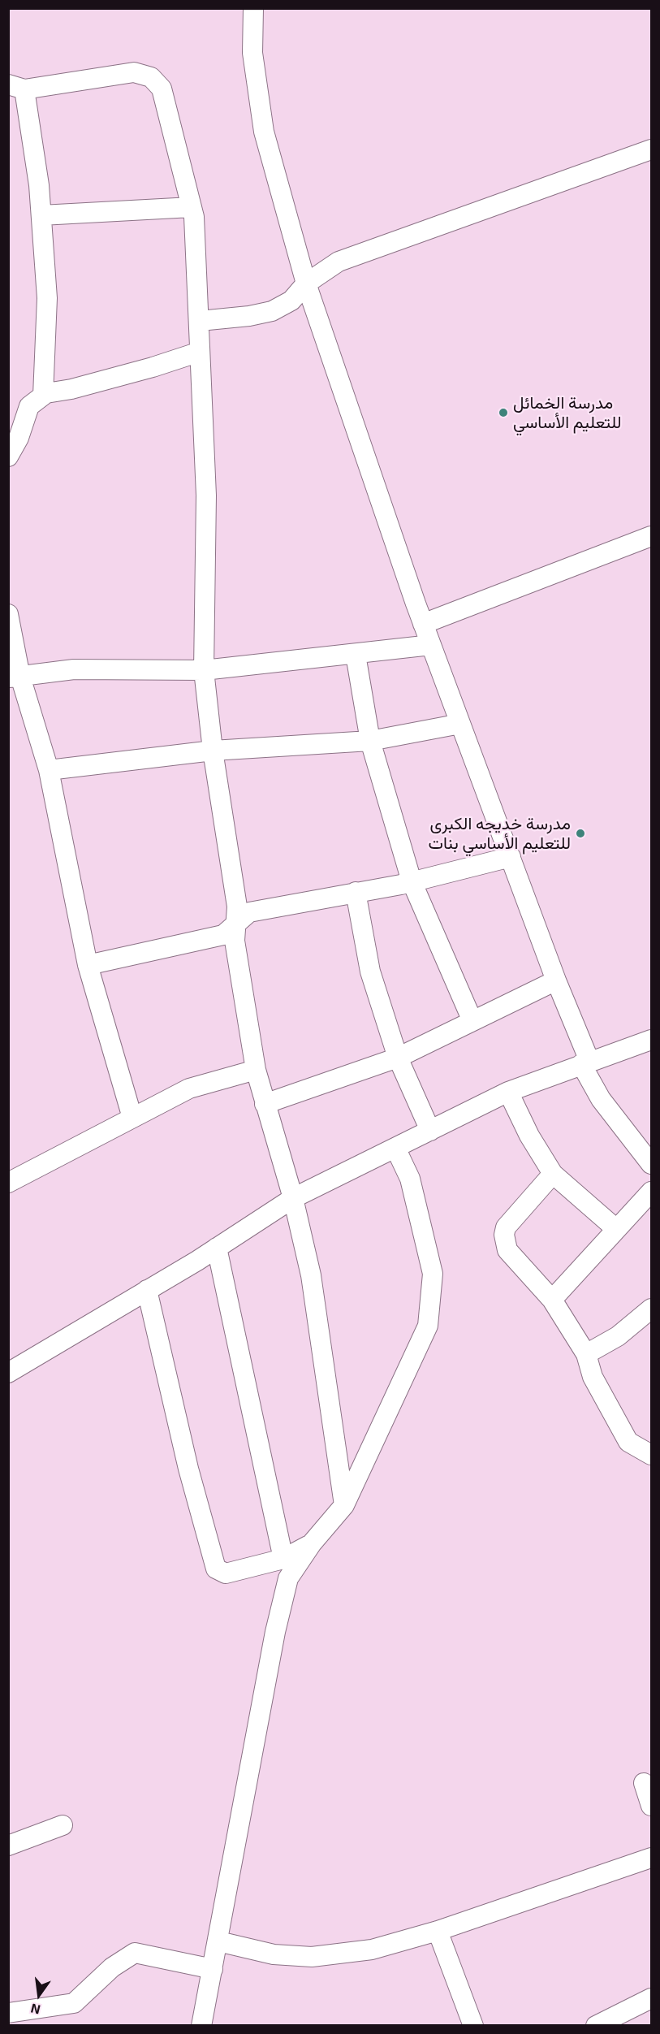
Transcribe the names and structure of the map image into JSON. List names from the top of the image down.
{
  "places": ["مدرسة الخمائل للتعليم الأساسي", "مدرسة خديجه الكبرى للتعليم الأساسي بنات"],
  "north": "bottom"
}
